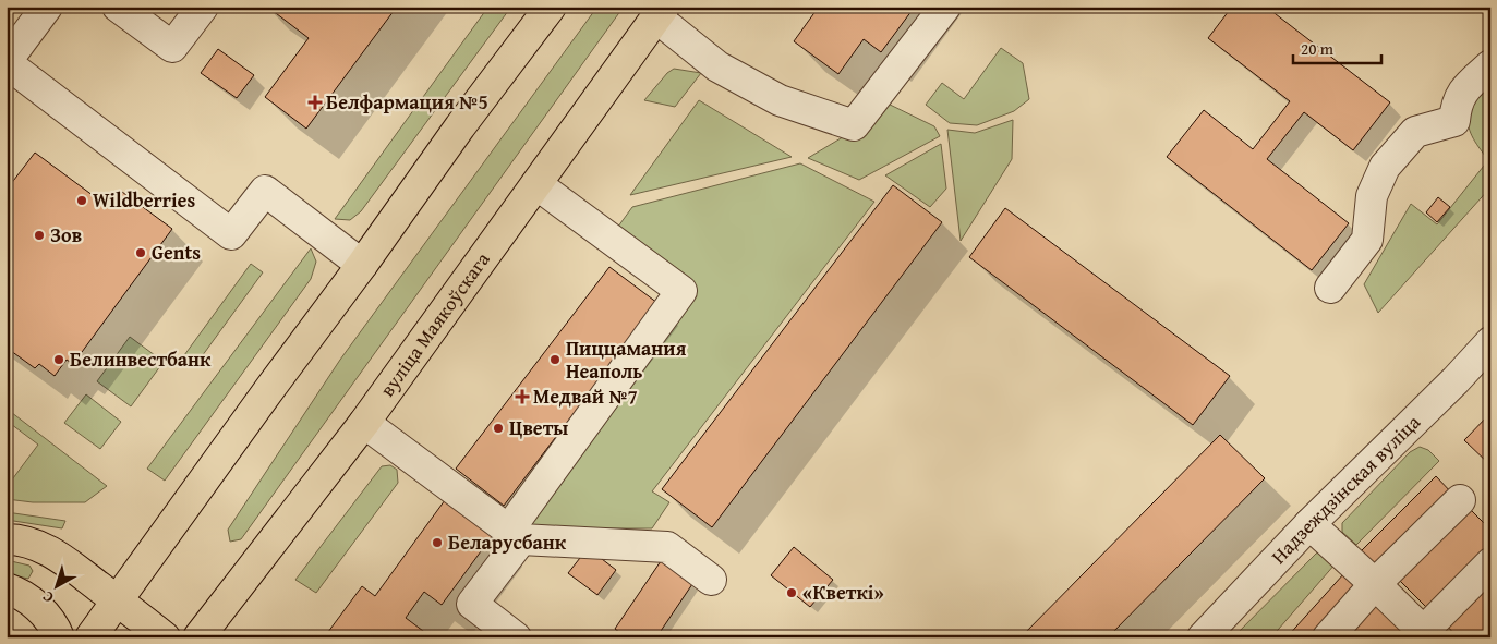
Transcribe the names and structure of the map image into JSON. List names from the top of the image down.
{
  "streets": {
    "main road": ["вуліца Маякоўскага"],
    "street": ["Надзеждзінская вуліца"]
  },
  "places": {
    "health": ["Белфармация №5", "Медвай №7"],
    "other": [
      "Wildberries",
      "Зов",
      "Gents",
      "Белинвестбанк",
      "Пиццамания Неаполь",
      "Цветы",
      "Беларусбанк",
      "«Кветкі»"
    ]
  },
  "scale_bar": "20 m",
  "north": "bottom left"
}
